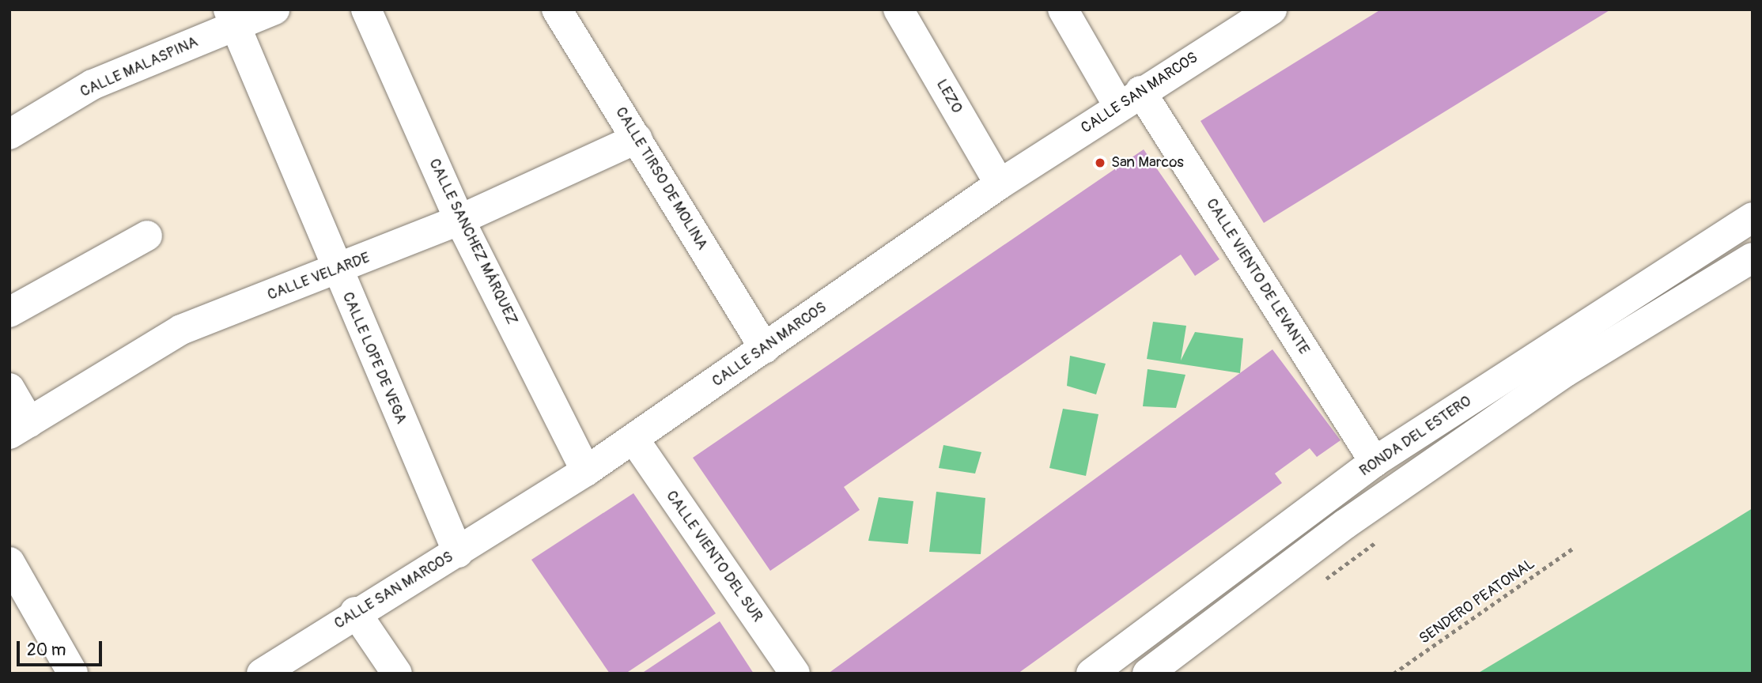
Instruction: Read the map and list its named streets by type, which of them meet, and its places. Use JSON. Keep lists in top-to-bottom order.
{
  "streets": {
    "street": [
      "CALLE MALASPINA",
      "CALLE SAN MARCOS",
      "LEZO",
      "CALLE TIRSO DE MOLINA",
      "CALLE SANCHEZ MÁRQUEZ",
      "CALLE VELARDE",
      "CALLE VIENTO DE LEVANTE",
      "CALLE LOPE DE VEGA",
      "RONDA DEL ESTERO",
      "CALLE VIENTO DEL SUR"
    ],
    "path": ["SENDERO PEATONAL"]
  },
  "crossings": [
    ["CALLE MALASPINA", "CALLE LOPE DE VEGA"],
    ["CALLE SAN MARCOS", "LEZO"],
    ["CALLE SAN MARCOS", "CALLE TIRSO DE MOLINA"],
    ["CALLE SAN MARCOS", "CALLE SANCHEZ MÁRQUEZ"],
    ["CALLE SAN MARCOS", "CALLE VIENTO DE LEVANTE"],
    ["CALLE SAN MARCOS", "CALLE LOPE DE VEGA"],
    ["CALLE SAN MARCOS", "CALLE VIENTO DEL SUR"],
    ["CALLE TIRSO DE MOLINA", "CALLE VELARDE"],
    ["CALLE SANCHEZ MÁRQUEZ", "CALLE VELARDE"],
    ["CALLE VELARDE", "CALLE LOPE DE VEGA"],
    ["CALLE VIENTO DE LEVANTE", "RONDA DEL ESTERO"]
  ],
  "places": ["San Marcos"],
  "scale_bar": "20 m"
}
